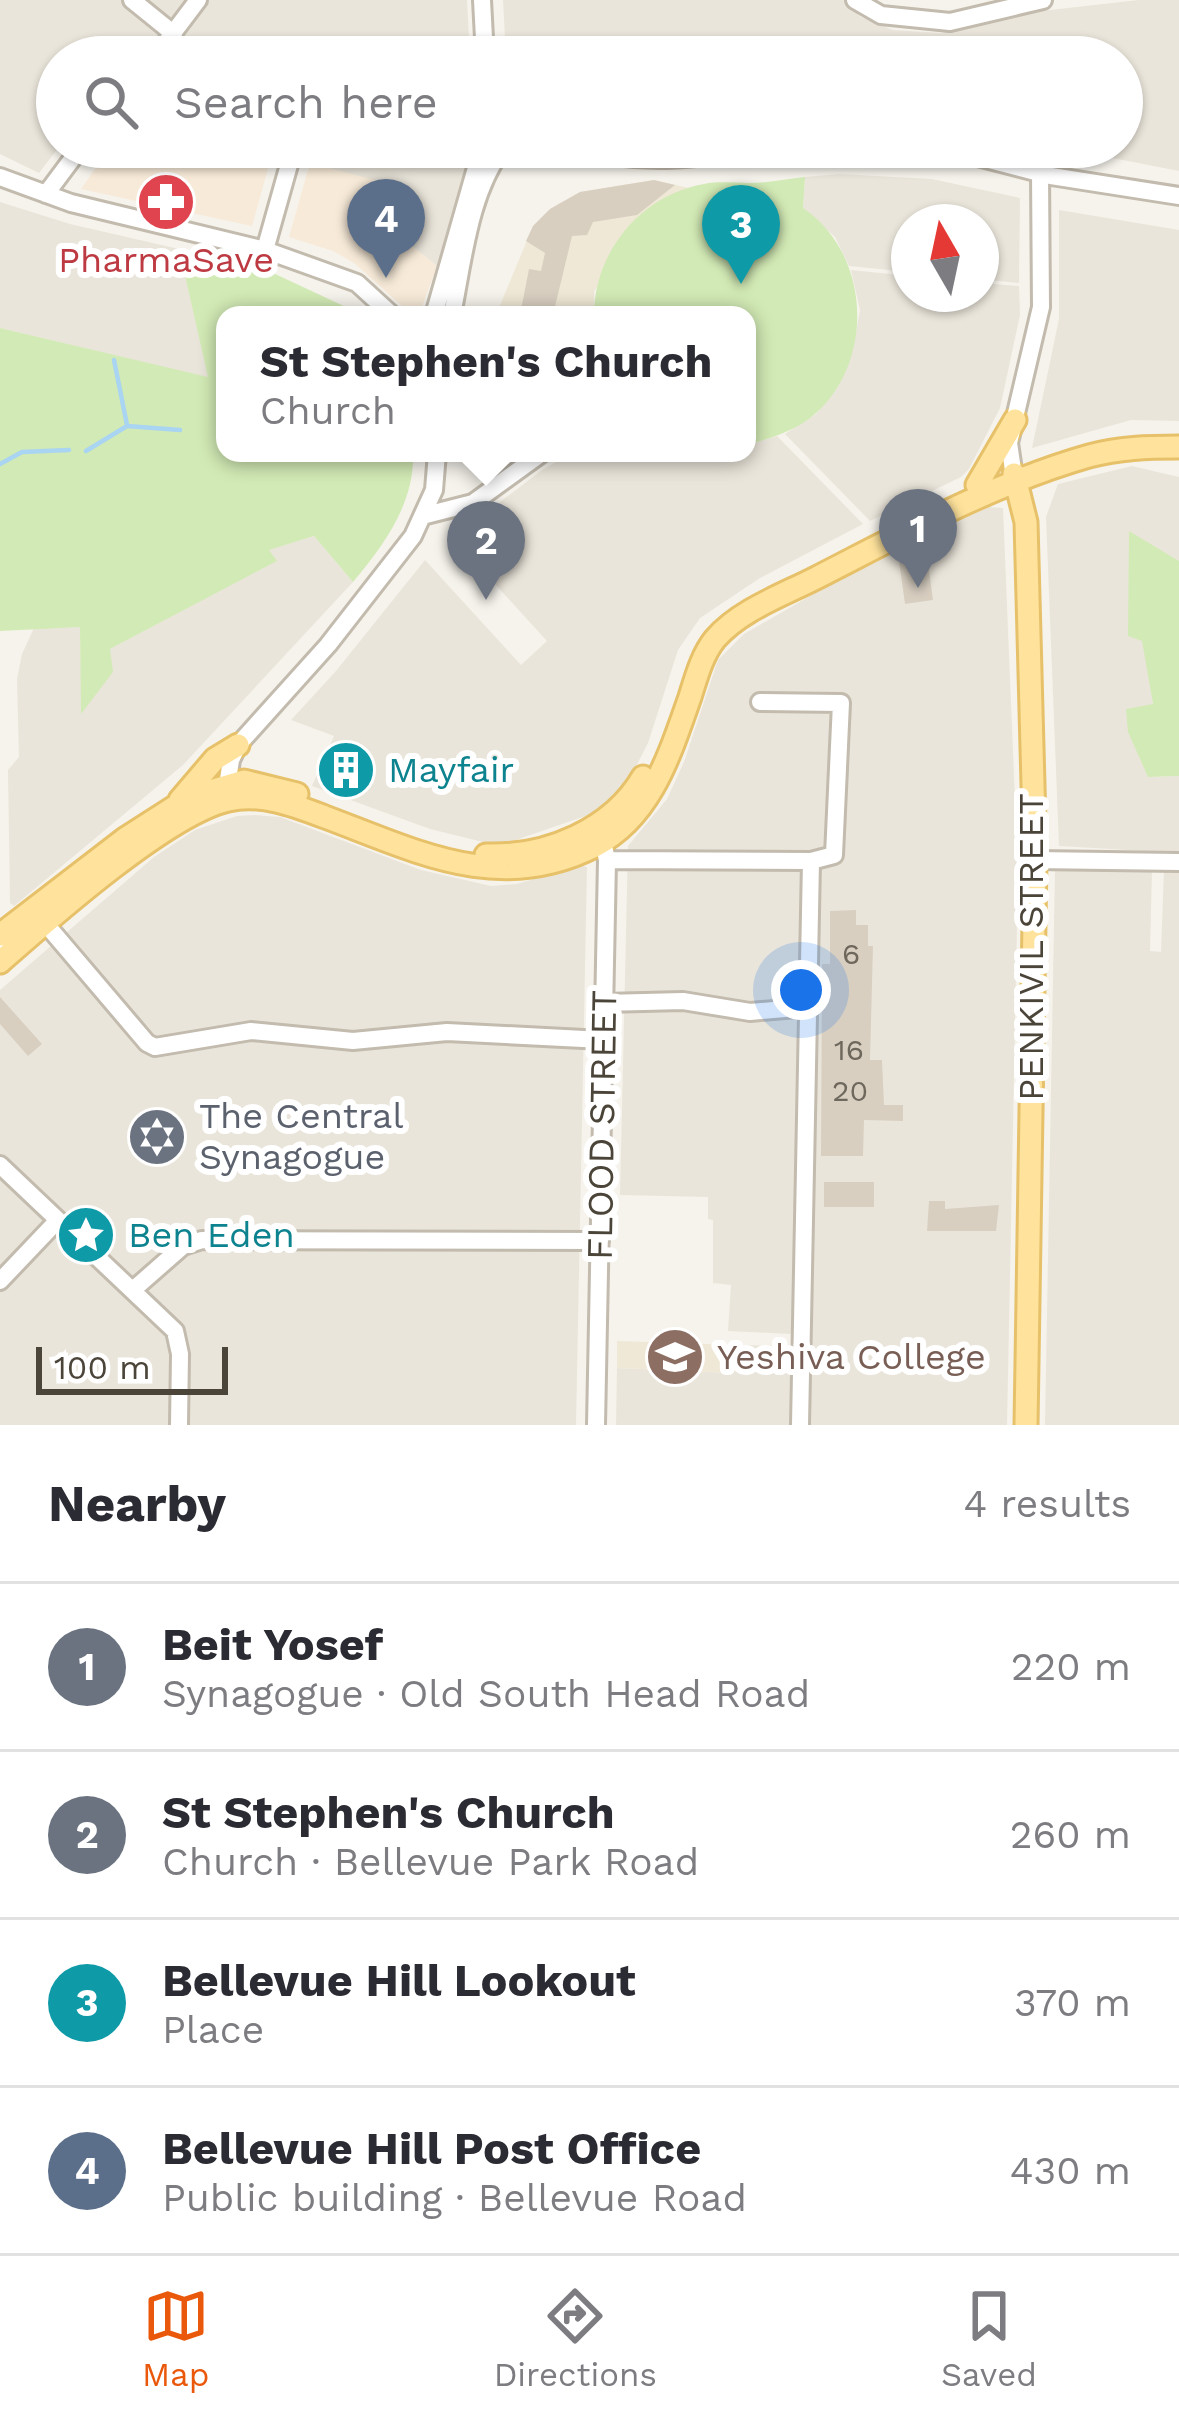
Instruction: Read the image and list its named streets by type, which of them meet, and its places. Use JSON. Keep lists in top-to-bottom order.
{
  "streets": {
    "main road": ["PENKIVIL STREET"],
    "street": ["FLOOD STREET"]
  },
  "places": {
    "pharmacy": ["PharmaSave"],
    "building": ["Mayfair"],
    "synagogue": ["The Central Synagogue"],
    "place": ["Ben Eden"],
    "school or university": ["Yeshiva College"]
  },
  "house_numbers": ["6", "16", "20"],
  "scale_bar": "100 m",
  "north": "top",
  "page": {
    "search": "Search here",
    "pins": [
      "4",
      "3",
      "1",
      "2"
    ],
    "popup": ["St Stephen's Church", "Church"],
    "scale": "100 m",
    "heading": ["Nearby", "4 results"],
    "list": [
      {
        "mark": "1",
        "name": "Beit Yosef",
        "note": "Synagogue · Old South Head Road",
        "value": "220 m"
      },
      {
        "mark": "2",
        "name": "St Stephen's Church",
        "note": "Church · Bellevue Park Road",
        "value": "260 m"
      },
      {
        "mark": "3",
        "name": "Bellevue Hill Lookout",
        "note": "Place",
        "value": "370 m"
      },
      {
        "mark": "4",
        "name": "Bellevue Hill Post Office",
        "note": "Public building · Bellevue Road",
        "value": "430 m"
      }
    ],
    "nav": ["Map", "Directions", "Saved"]
  }
}
